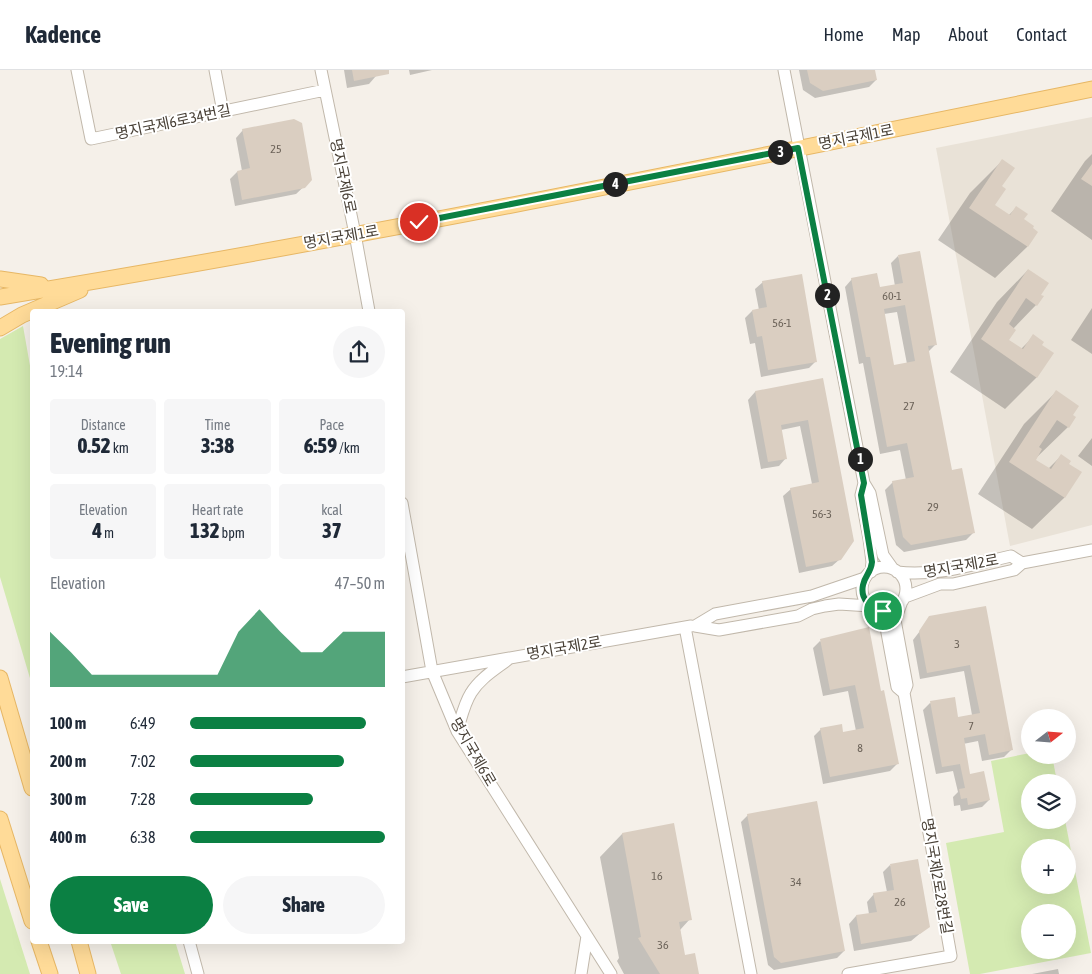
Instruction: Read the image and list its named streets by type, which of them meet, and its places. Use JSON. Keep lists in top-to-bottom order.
{
  "streets": {
    "main road": ["명지국제1로"],
    "street": [
      "명지국제6로34번길",
      "명지국제6로",
      "명지국제2로",
      "명지국제2로28번길"
    ]
  },
  "crossings": [
    ["명지국제6로34번길", "명지국제6로"],
    ["명지국제1로", "명지국제6로"],
    ["명지국제6로", "명지국제2로"],
    ["명지국제2로", "명지국제2로28번길"]
  ],
  "house_numbers": [
    "25",
    "60-1",
    "56-1",
    "27",
    "29",
    "56-3",
    "3",
    "7",
    "8",
    "16",
    "34",
    "26",
    "36"
  ],
  "north": "right",
  "page": {
    "header": "Kadence",
    "nav": [
      "Home",
      "Map",
      "About",
      "Contact"
    ],
    "pins": [
      "3",
      "4",
      "2",
      "1"
    ],
    "heading": ["Evening run", "19:14"],
    "stats": [
      ["Distance", "0.52 km"],
      ["Time", "3:38"],
      ["Pace", "6:59 /km"],
      ["Elevation", "4 m"],
      ["Heart rate", "132 bpm"],
      ["kcal", "37"]
    ],
    "chart": ["Elevation", "47–50 m"],
    "list": [
      {
        "name": "100 m",
        "note": "6:49"
      },
      {
        "name": "200 m",
        "note": "7:02"
      },
      {
        "name": "300 m",
        "note": "7:28"
      },
      {
        "name": "400 m",
        "note": "6:38"
      }
    ],
    "map_buttons": ["+", "−"],
    "buttons": ["Save", "Share"]
  }
}
